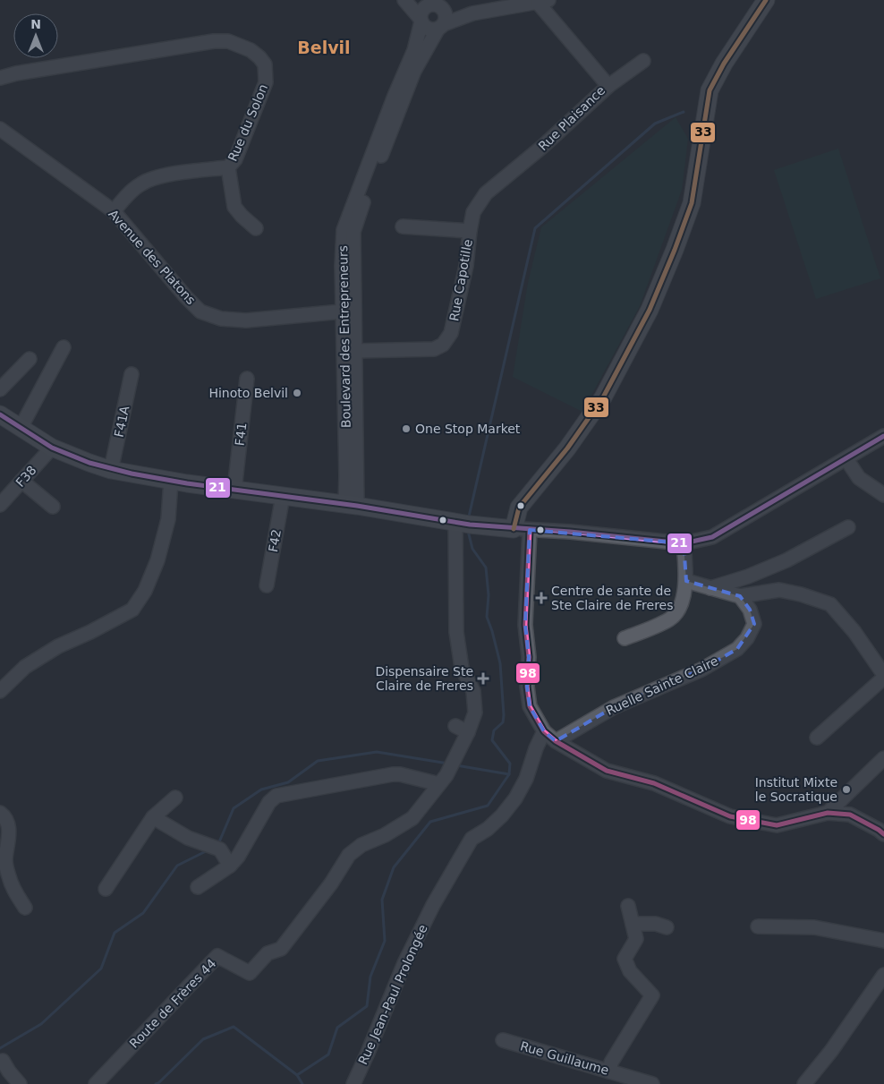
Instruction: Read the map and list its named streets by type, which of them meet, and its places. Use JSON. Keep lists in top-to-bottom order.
{
  "streets": {
    "street": [
      "Rue Plaisance",
      "Rue du Solon",
      "Avenue des Platons",
      "Rue Capotille",
      "Boulevard des Entrepreneurs",
      "F41A",
      "F41",
      "F38",
      "F42",
      "Ruelle Sainte Claire",
      "Rue Jean-Paul Prolongée",
      "Route de Frères 44",
      "Rue Guillaume"
    ]
  },
  "crossings": [
    ["Rue Plaisance", "Rue Capotille"],
    ["Rue du Solon", "Avenue des Platons"],
    ["Avenue des Platons", "Boulevard des Entrepreneurs"],
    ["Rue Capotille", "Boulevard des Entrepreneurs"]
  ],
  "districts": ["Belvil"],
  "places": {
    "other": ["Hinoto Belvil", "One Stop Market", "Institut Mixte le Socratique"],
    "health": ["Centre de sante de Ste Claire de Freres", "Dispensaire Ste Claire de Freres"]
  },
  "lines": ["transit line 33", "transit line 21", "transit line 98"],
  "north": "top"
}
